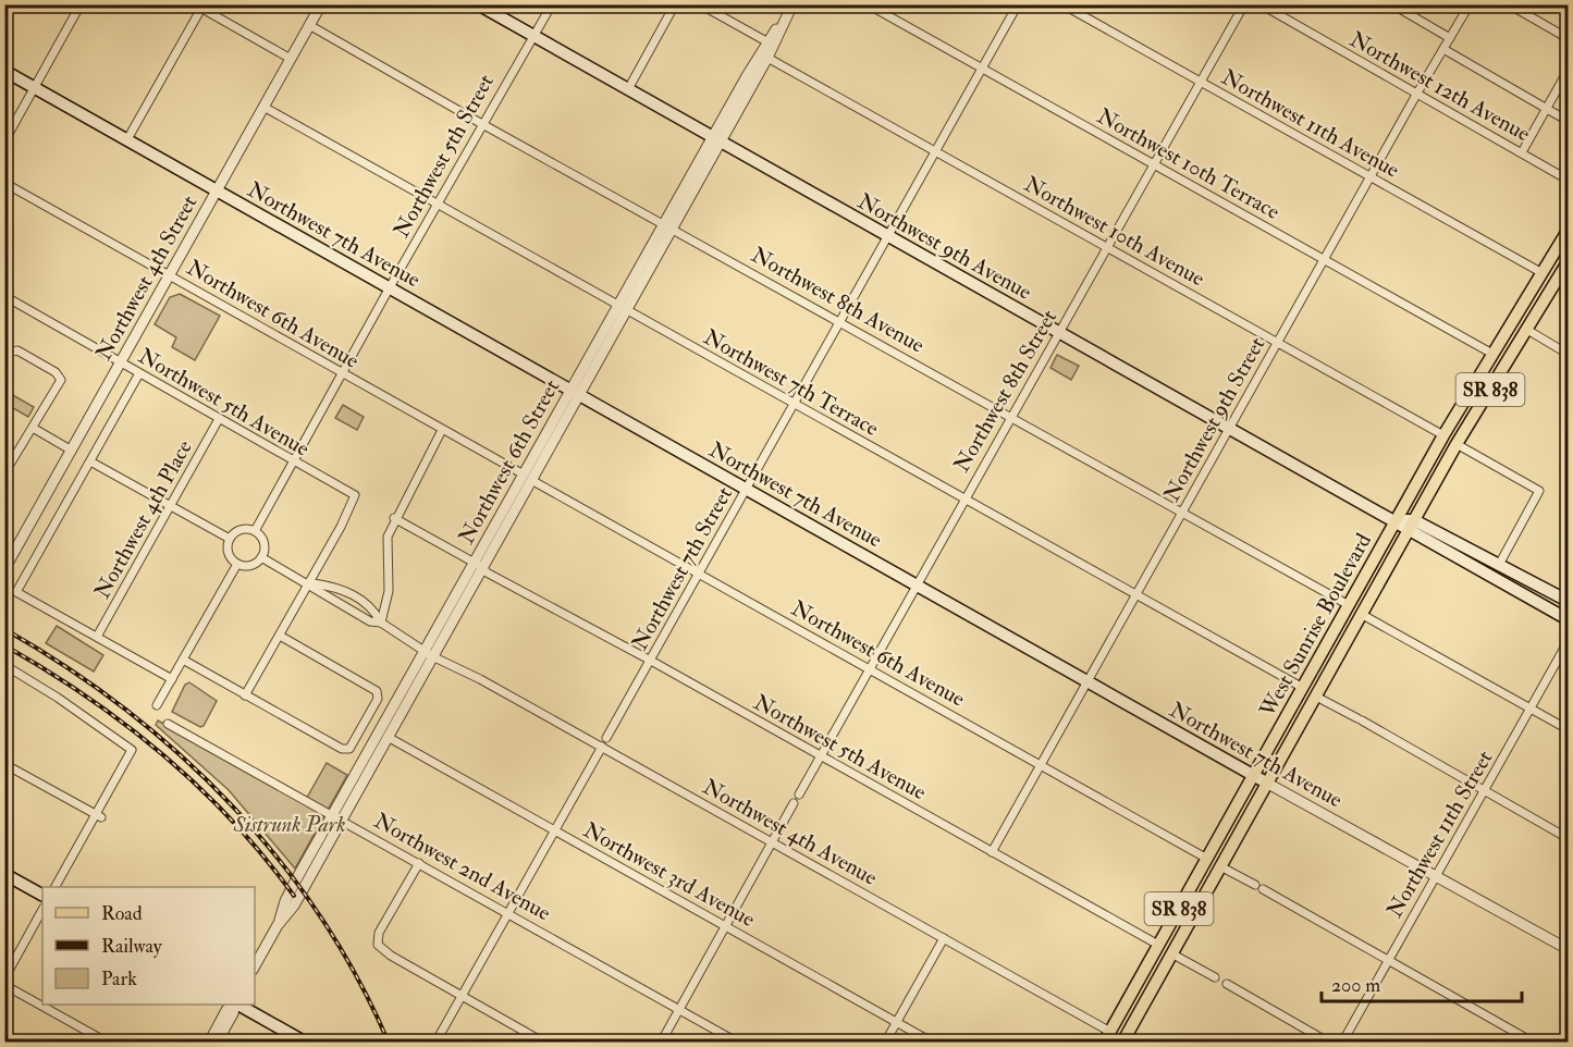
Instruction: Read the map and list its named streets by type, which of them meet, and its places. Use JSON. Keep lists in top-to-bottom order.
{
  "streets": {
    "main road": [
      "Northwest 7th Avenue",
      "Northwest 9th Avenue",
      "SR 838",
      "West Sunrise Boulevard"
    ],
    "street": [
      "Northwest 12th Avenue",
      "Northwest 11th Avenue",
      "Northwest 5th Street",
      "Northwest 10th Terrace",
      "Northwest 10th Avenue",
      "Northwest 4th Street",
      "Northwest 8th Avenue",
      "Northwest 6th Avenue",
      "Northwest 7th Terrace",
      "Northwest 8th Street",
      "Northwest 5th Avenue",
      "Northwest 9th Street",
      "Northwest 6th Street",
      "Northwest 4th Place",
      "Northwest 7th Street",
      "Northwest 4th Avenue",
      "Northwest 11th Street",
      "Northwest 2nd Avenue",
      "Northwest 3rd Avenue"
    ]
  },
  "crossings": [
    ["Northwest 12th Avenue", "Northwest 9th Street"],
    ["Northwest 11th Avenue", "Northwest 8th Street"],
    ["Northwest 11th Avenue", "Northwest 9th Street"],
    ["Northwest 11th Avenue", "West Sunrise Boulevard"],
    ["Northwest 5th Street", "Northwest 7th Avenue"],
    ["Northwest 5th Street", "Northwest 9th Avenue"],
    ["Northwest 5th Street", "Northwest 8th Avenue"],
    ["Northwest 5th Street", "Northwest 6th Avenue"],
    ["Northwest 5th Street", "Northwest 7th Terrace"],
    ["Northwest 5th Street", "Northwest 5th Avenue"],
    ["Northwest 5th Street", "Northwest 4th Avenue"],
    ["Northwest 10th Terrace", "Northwest 8th Street"],
    ["Northwest 10th Terrace", "Northwest 9th Street"],
    ["Northwest 10th Terrace", "Northwest 7th Street"],
    ["Northwest 10th Terrace", "West Sunrise Boulevard"],
    ["Northwest 10th Avenue", "Northwest 8th Street"],
    ["Northwest 10th Avenue", "Northwest 9th Street"],
    ["Northwest 10th Avenue", "Northwest 6th Street"],
    ["Northwest 10th Avenue", "Northwest 7th Street"],
    ["Northwest 10th Avenue", "West Sunrise Boulevard"],
    ["Northwest 7th Avenue", "Northwest 4th Street"],
    ["Northwest 7th Avenue", "Northwest 8th Street"],
    ["Northwest 7th Avenue", "Northwest 9th Street"],
    ["Northwest 7th Avenue", "Northwest 6th Street"],
    ["Northwest 7th Avenue", "Northwest 7th Street"],
    ["Northwest 7th Avenue", "West Sunrise Boulevard"],
    ["Northwest 7th Avenue", "Northwest 11th Street"],
    ["Northwest 9th Avenue", "Northwest 8th Street"],
    ["Northwest 9th Avenue", "Northwest 9th Street"],
    ["Northwest 9th Avenue", "Northwest 6th Street"],
    ["Northwest 9th Avenue", "Northwest 7th Street"],
    ["Northwest 9th Avenue", "West Sunrise Boulevard"],
    ["Northwest 4th Street", "Northwest 8th Avenue"],
    ["Northwest 4th Street", "Northwest 6th Avenue"],
    ["Northwest 4th Street", "Northwest 7th Terrace"],
    ["Northwest 4th Street", "Northwest 5th Avenue"],
    ["Northwest 8th Avenue", "Northwest 8th Street"],
    ["Northwest 8th Avenue", "Northwest 9th Street"],
    ["Northwest 8th Avenue", "Northwest 6th Street"],
    ["Northwest 8th Avenue", "Northwest 7th Street"],
    ["Northwest 8th Avenue", "West Sunrise Boulevard"],
    ["Northwest 6th Avenue", "Northwest 8th Street"],
    ["Northwest 6th Avenue", "Northwest 9th Street"],
    ["Northwest 6th Avenue", "Northwest 6th Street"],
    ["Northwest 6th Avenue", "Northwest 7th Street"],
    ["Northwest 6th Avenue", "West Sunrise Boulevard"],
    ["Northwest 7th Terrace", "Northwest 8th Street"],
    ["Northwest 7th Terrace", "Northwest 9th Street"],
    ["Northwest 7th Terrace", "Northwest 6th Street"],
    ["Northwest 7th Terrace", "Northwest 7th Street"],
    ["Northwest 7th Terrace", "West Sunrise Boulevard"],
    ["Northwest 8th Street", "Northwest 5th Avenue"],
    ["Northwest 5th Avenue", "Northwest 9th Street"],
    ["Northwest 5th Avenue", "Northwest 6th Street"],
    ["Northwest 5th Avenue", "Northwest 4th Place"],
    ["Northwest 5th Avenue", "Northwest 7th Street"],
    ["Northwest 5th Avenue", "West Sunrise Boulevard"],
    ["Northwest 5th Avenue", "Northwest 4th Avenue"],
    ["Northwest 6th Street", "Northwest 4th Avenue"],
    ["Northwest 6th Street", "Northwest 2nd Avenue"],
    ["Northwest 6th Street", "Northwest 3rd Avenue"],
    ["West Sunrise Boulevard", "Northwest 4th Avenue"]
  ],
  "parks": ["Sistrunk Park"],
  "legend": ["Road", "Railway", "Park"],
  "scale_bar": "200 m"
}
